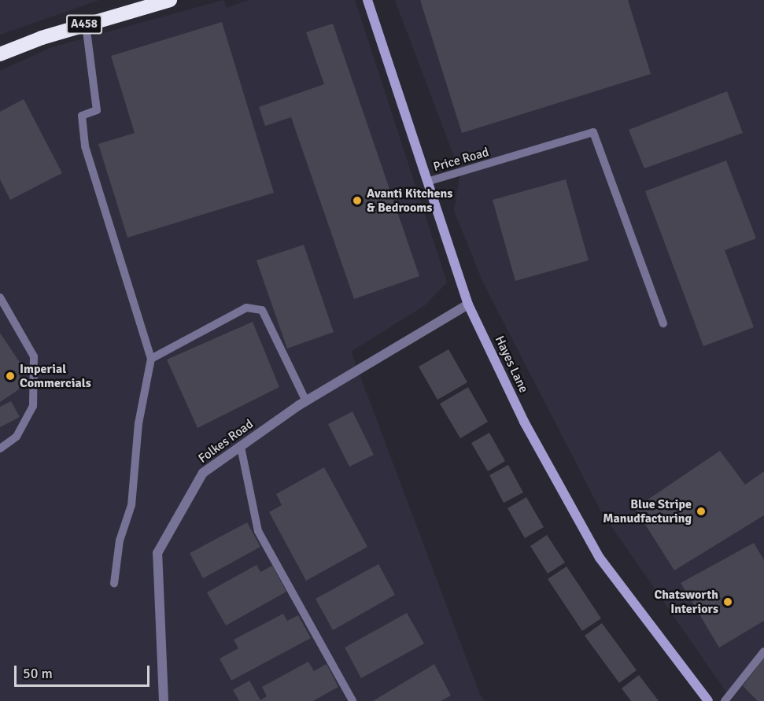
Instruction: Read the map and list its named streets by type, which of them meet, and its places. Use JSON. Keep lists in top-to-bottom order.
{
  "streets": {
    "highway": ["A458"],
    "street": ["Hayes Lane", "Folkes Road"],
    "lane": ["Price Road"]
  },
  "crossings": [
    ["Price Road", "Hayes Lane"],
    ["Hayes Lane", "Folkes Road"]
  ],
  "places": [
    "Avanti Kitchens & Bedrooms",
    "Imperial Commercials",
    "Blue Stripe Manudfacturing",
    "Chatsworth Interiors"
  ],
  "scale_bar": "50 m"
}
